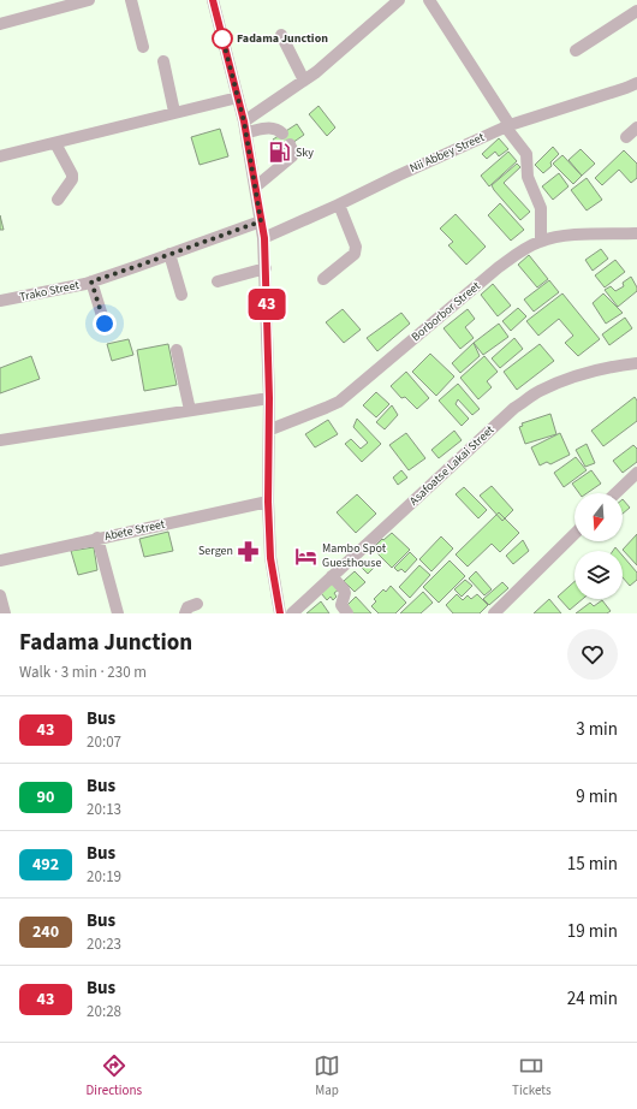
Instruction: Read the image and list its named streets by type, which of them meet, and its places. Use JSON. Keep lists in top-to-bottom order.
{
  "streets": {
    "street": [
      "Nii Abbey Street",
      "Trako Street",
      "Borborbor Street",
      "Asafoatse Lakai Street",
      "Abete Street"
    ]
  },
  "places": {
    "other": ["Fadama Junction"],
    "fuel station": ["Sky"],
    "pharmacy": ["Sergen"],
    "hotel": ["Mambo Spot Guesthouse"]
  },
  "lines": ["bus line 43"],
  "north": "bottom",
  "page": {
    "on_map": "43",
    "heading": ["Fadama Junction", "Walk · 3 min · 230 m"],
    "list": [
      {
        "mark": "43",
        "name": "Bus",
        "note": "20:07",
        "value": "3 min"
      },
      {
        "mark": "90",
        "name": "Bus",
        "note": "20:13",
        "value": "9 min"
      },
      {
        "mark": "492",
        "name": "Bus",
        "note": "20:19",
        "value": "15 min"
      },
      {
        "mark": "240",
        "name": "Bus",
        "note": "20:23",
        "value": "19 min"
      },
      {
        "mark": "43",
        "name": "Bus",
        "note": "20:28",
        "value": "24 min"
      }
    ],
    "tabs": ["Directions", "Map", "Tickets"]
  }
}
